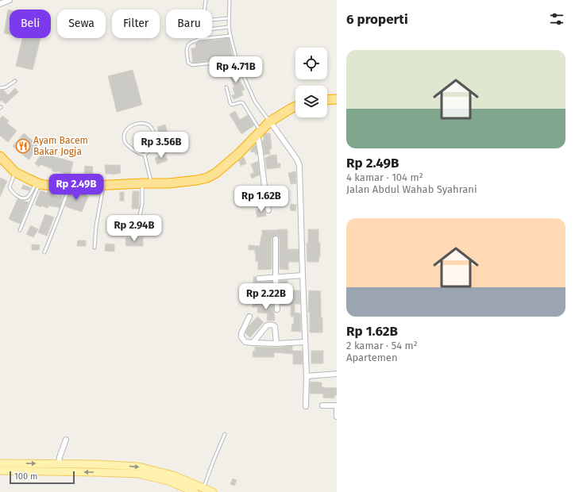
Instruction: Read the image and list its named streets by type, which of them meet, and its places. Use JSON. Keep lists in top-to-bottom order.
{
  "places": {
    "restaurant": ["Ayam Bacem Bakar Jogja"]
  },
  "scale_bar": "100 m",
  "page": {
    "heading": "6 properti",
    "chip": [
      "Beli",
      "Sewa",
      "Filter",
      "Baru"
    ],
    "list": [
      {
        "name": "Rp 2.49B",
        "note": "4 kamar · 104 m² · Jalan Abdul Wahab Syahrani"
      },
      {
        "name": "Rp 1.62B",
        "note": "2 kamar · 54 m² · Apartemen"
      }
    ],
    "price": [
      "Rp 4.71B",
      "Rp 3.56B",
      "Rp 2.49B",
      "Rp 1.62B",
      "Rp 2.94B",
      "Rp 2.22B"
    ],
    "scale": "100 m"
  }
}
